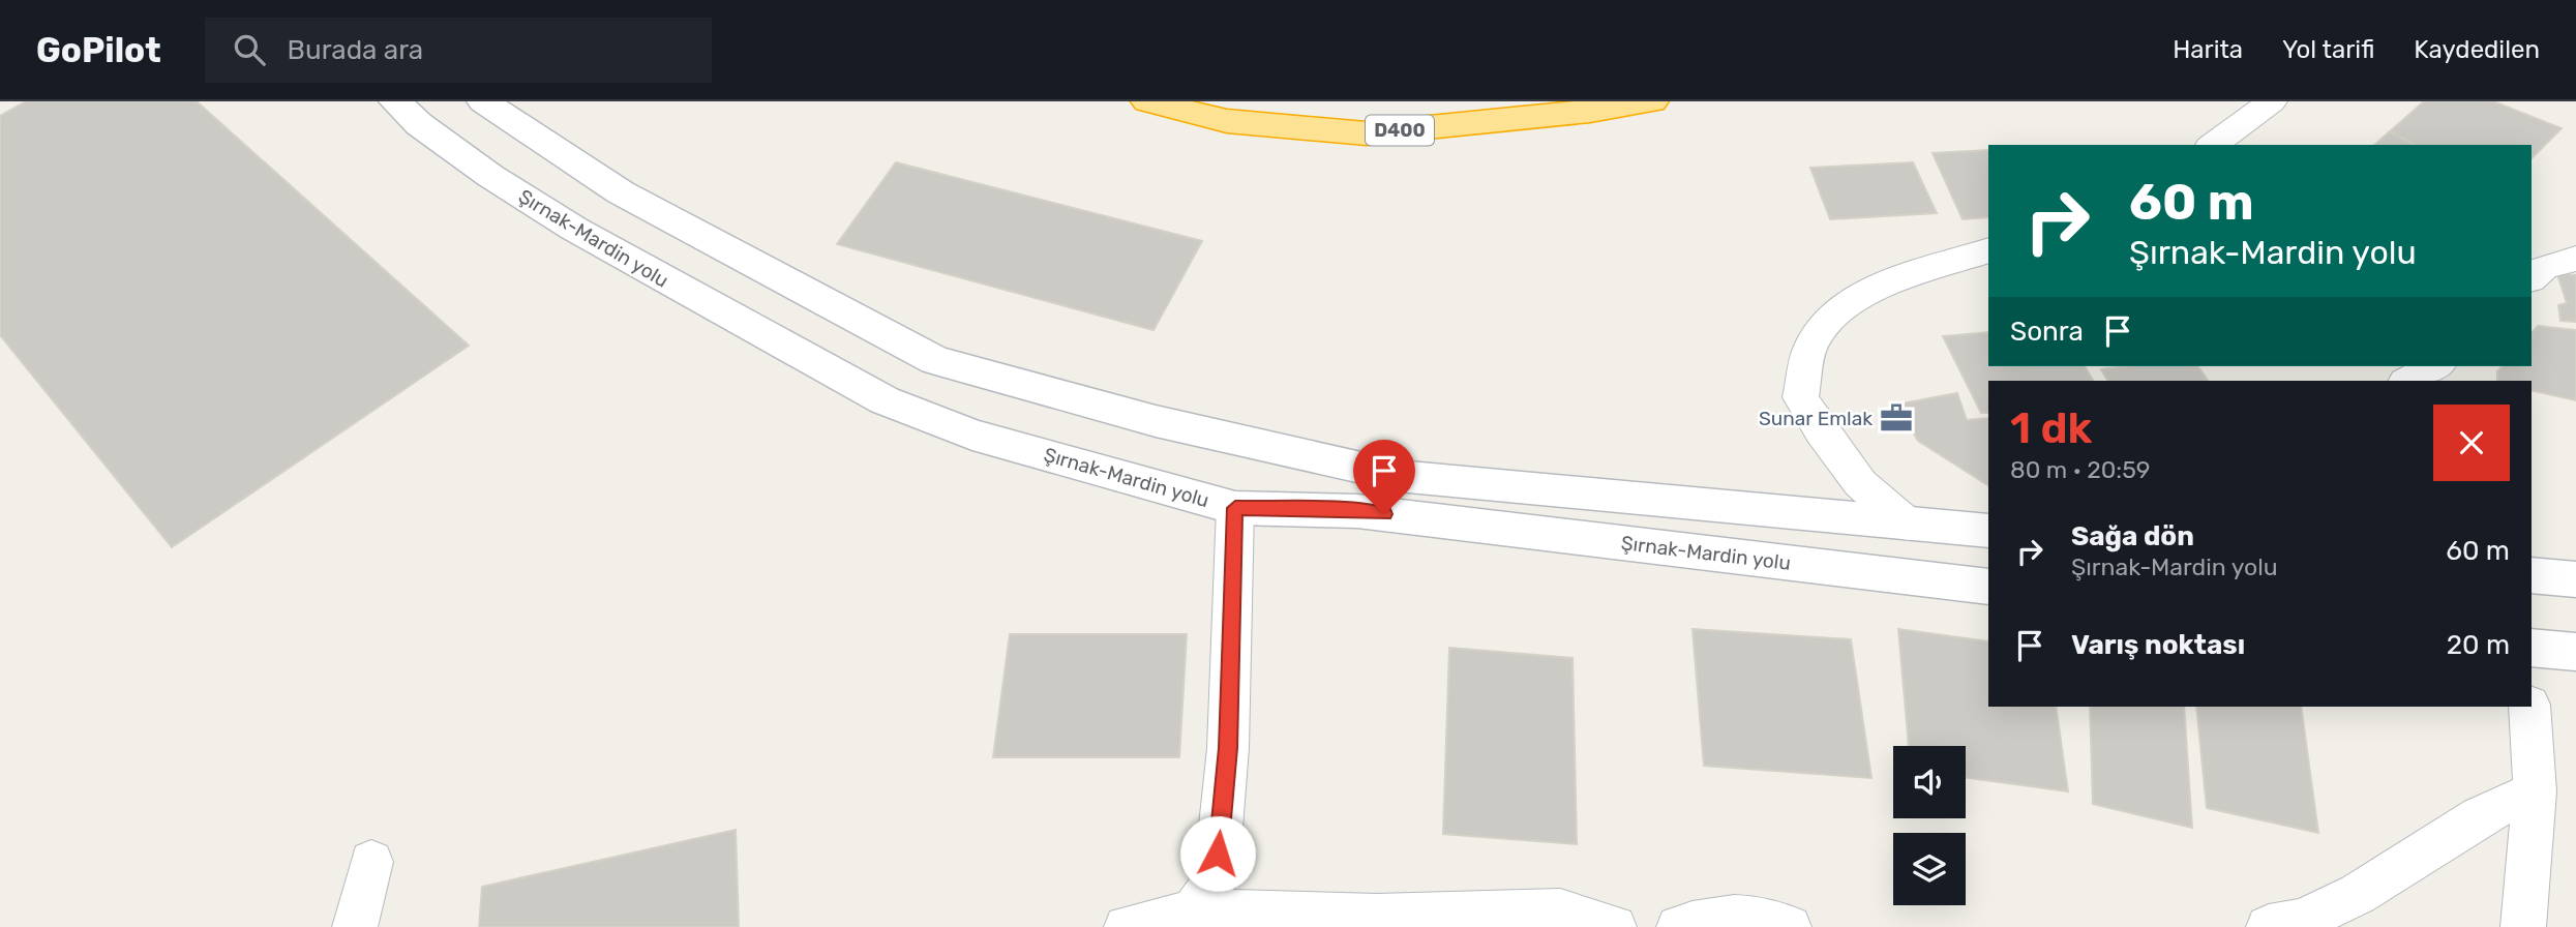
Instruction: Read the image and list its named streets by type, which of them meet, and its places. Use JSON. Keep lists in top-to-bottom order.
{
  "streets": {
    "highway": ["D400"],
    "street": ["Şırnak-Mardin yolu"]
  },
  "places": {
    "office": ["Sunar Emlak"]
  },
  "page": {
    "header": "GoPilot",
    "search": "Burada ara",
    "nav": ["Harita", "Yol tarifi", "Kaydedilen"],
    "turn": ["60 m", "Şırnak-Mardin yolu"],
    "then": "Sonra",
    "heading": ["1 dk", "80 m · 20:59"],
    "list": [
      {
        "name": "Sağa dön",
        "note": "Şırnak-Mardin yolu",
        "value": "60 m"
      },
      {
        "name": "Varış noktası",
        "value": "20 m"
      }
    ]
  }
}
